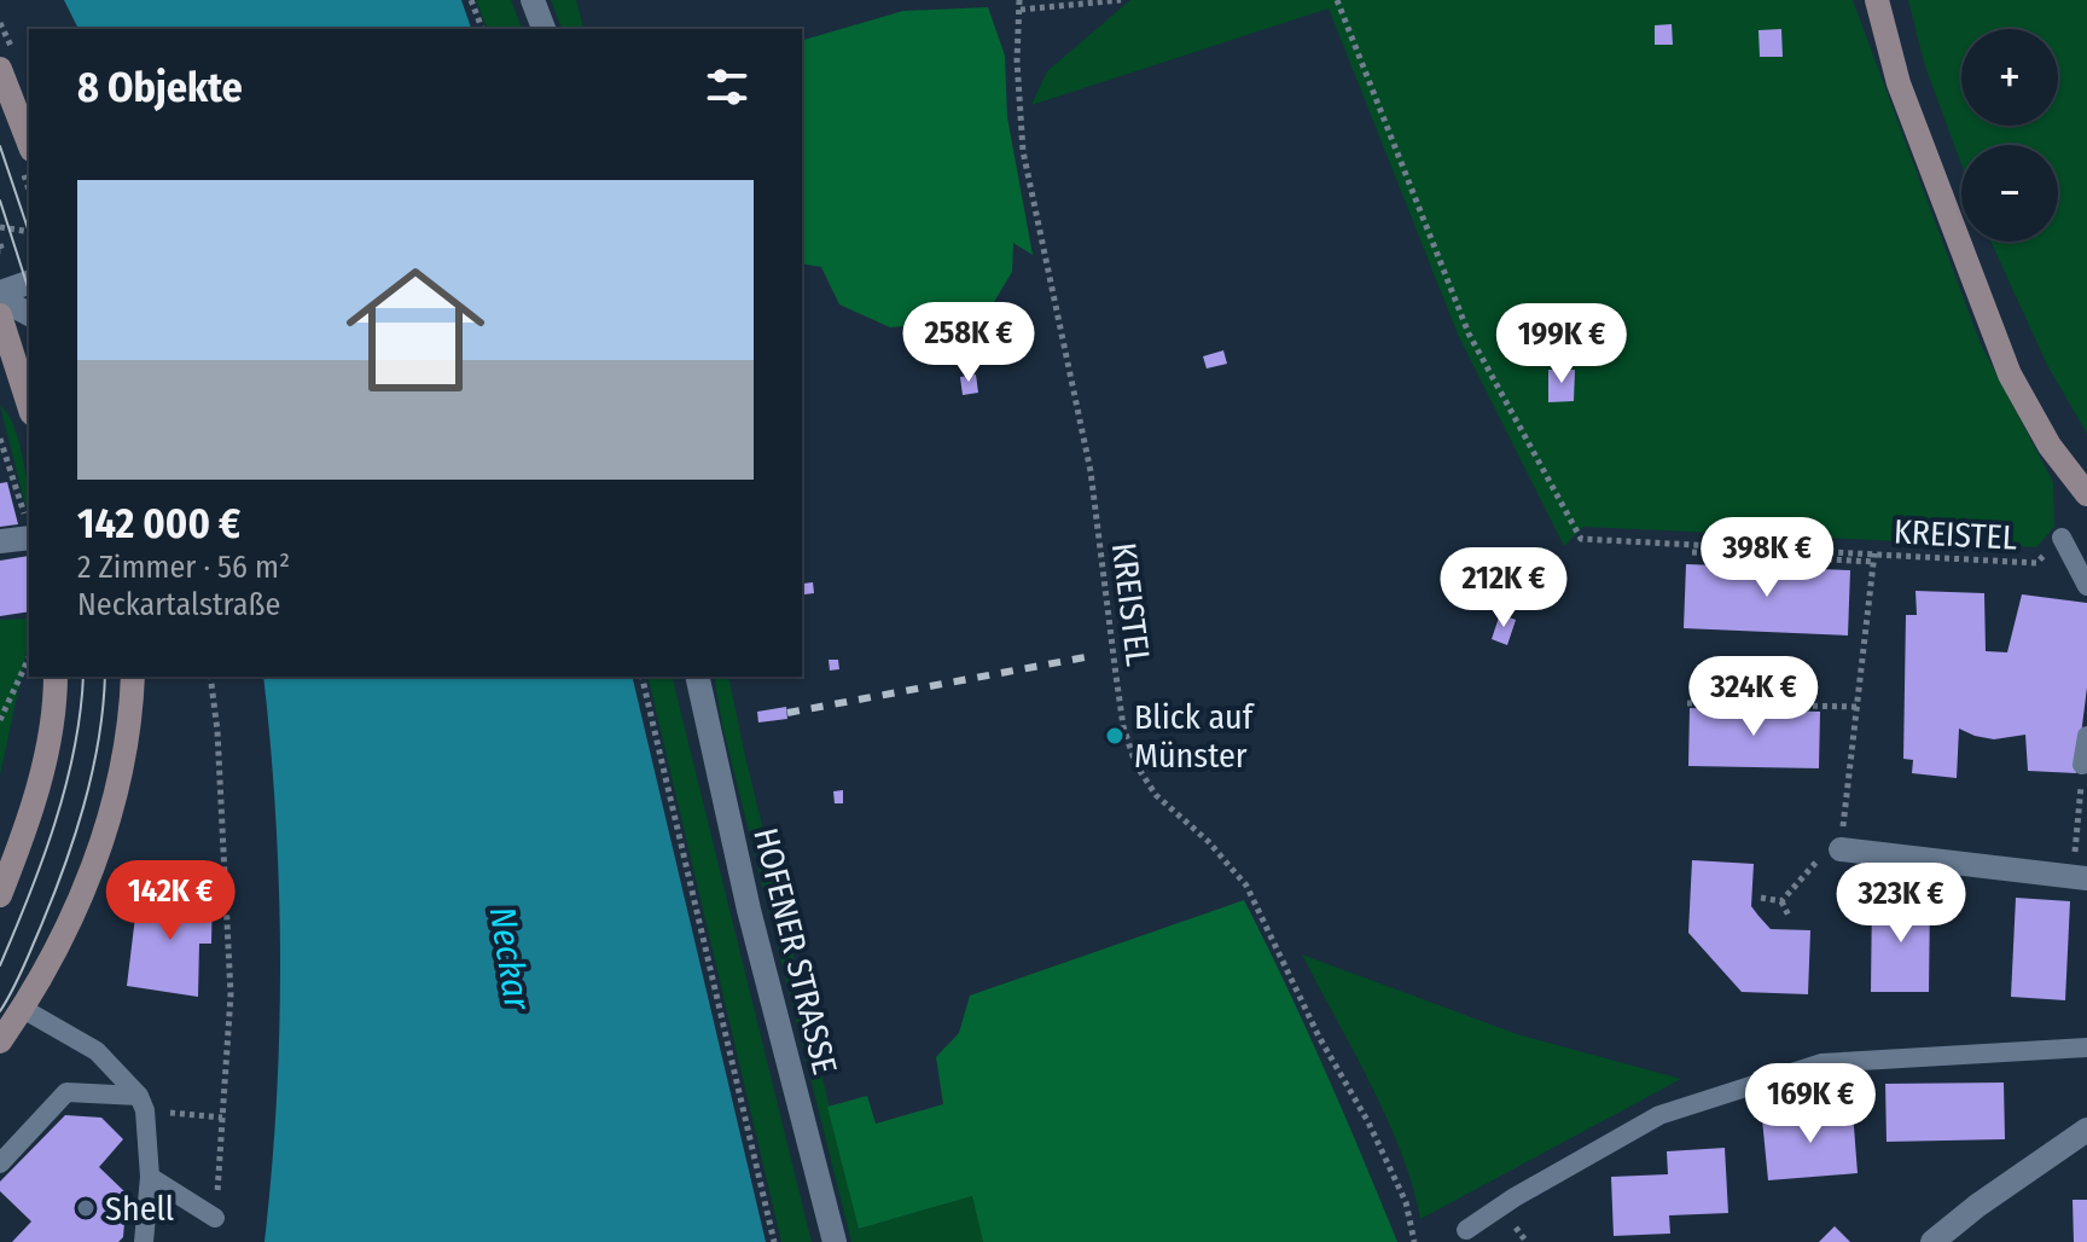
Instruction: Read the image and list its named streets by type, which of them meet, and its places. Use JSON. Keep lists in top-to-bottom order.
{
  "streets": {
    "street": ["HOFENER STRASSE"],
    "path": ["KREISTEL"]
  },
  "water": ["Neckar"],
  "places": ["Blick auf Münster", "Shell"],
  "page": {
    "map_buttons": ["+", "−"],
    "heading": "8 Objekte",
    "list": [
      {
        "name": "142 000 €",
        "note": "2 Zimmer · 56 m² · Neckartalstraße"
      }
    ],
    "price": [
      "258K €",
      "199K €",
      "398K €",
      "212K €",
      "324K €",
      "142K €",
      "323K €",
      "169K €"
    ]
  }
}
